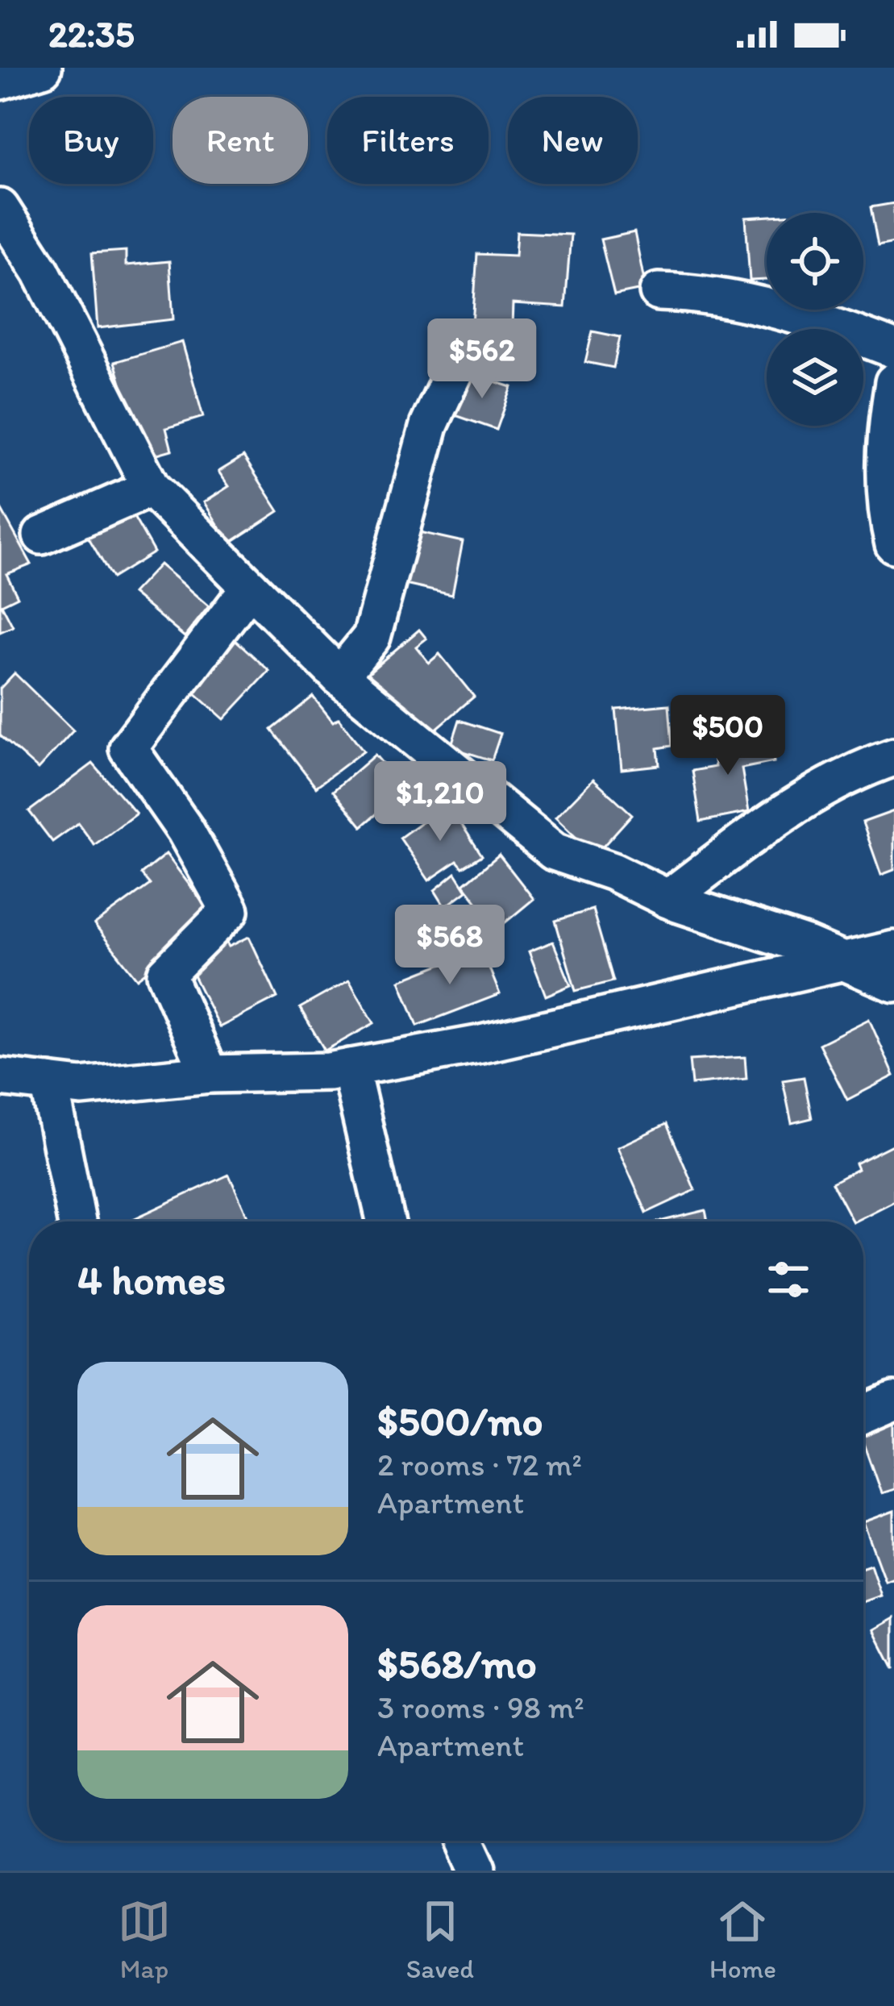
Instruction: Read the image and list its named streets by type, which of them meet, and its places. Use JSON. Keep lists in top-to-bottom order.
{
  "page": {
    "status": "22:35",
    "chip": [
      "Buy",
      "Rent",
      "Filters",
      "New"
    ],
    "price": [
      "$562",
      "$500",
      "$1,210",
      "$568"
    ],
    "heading": "4 homes",
    "list": [
      {
        "name": "$500/mo",
        "note": "2 rooms · 72 m² · Apartment"
      },
      {
        "name": "$568/mo",
        "note": "3 rooms · 98 m² · Apartment"
      }
    ],
    "tabs": ["Map", "Saved", "Home"]
  }
}
